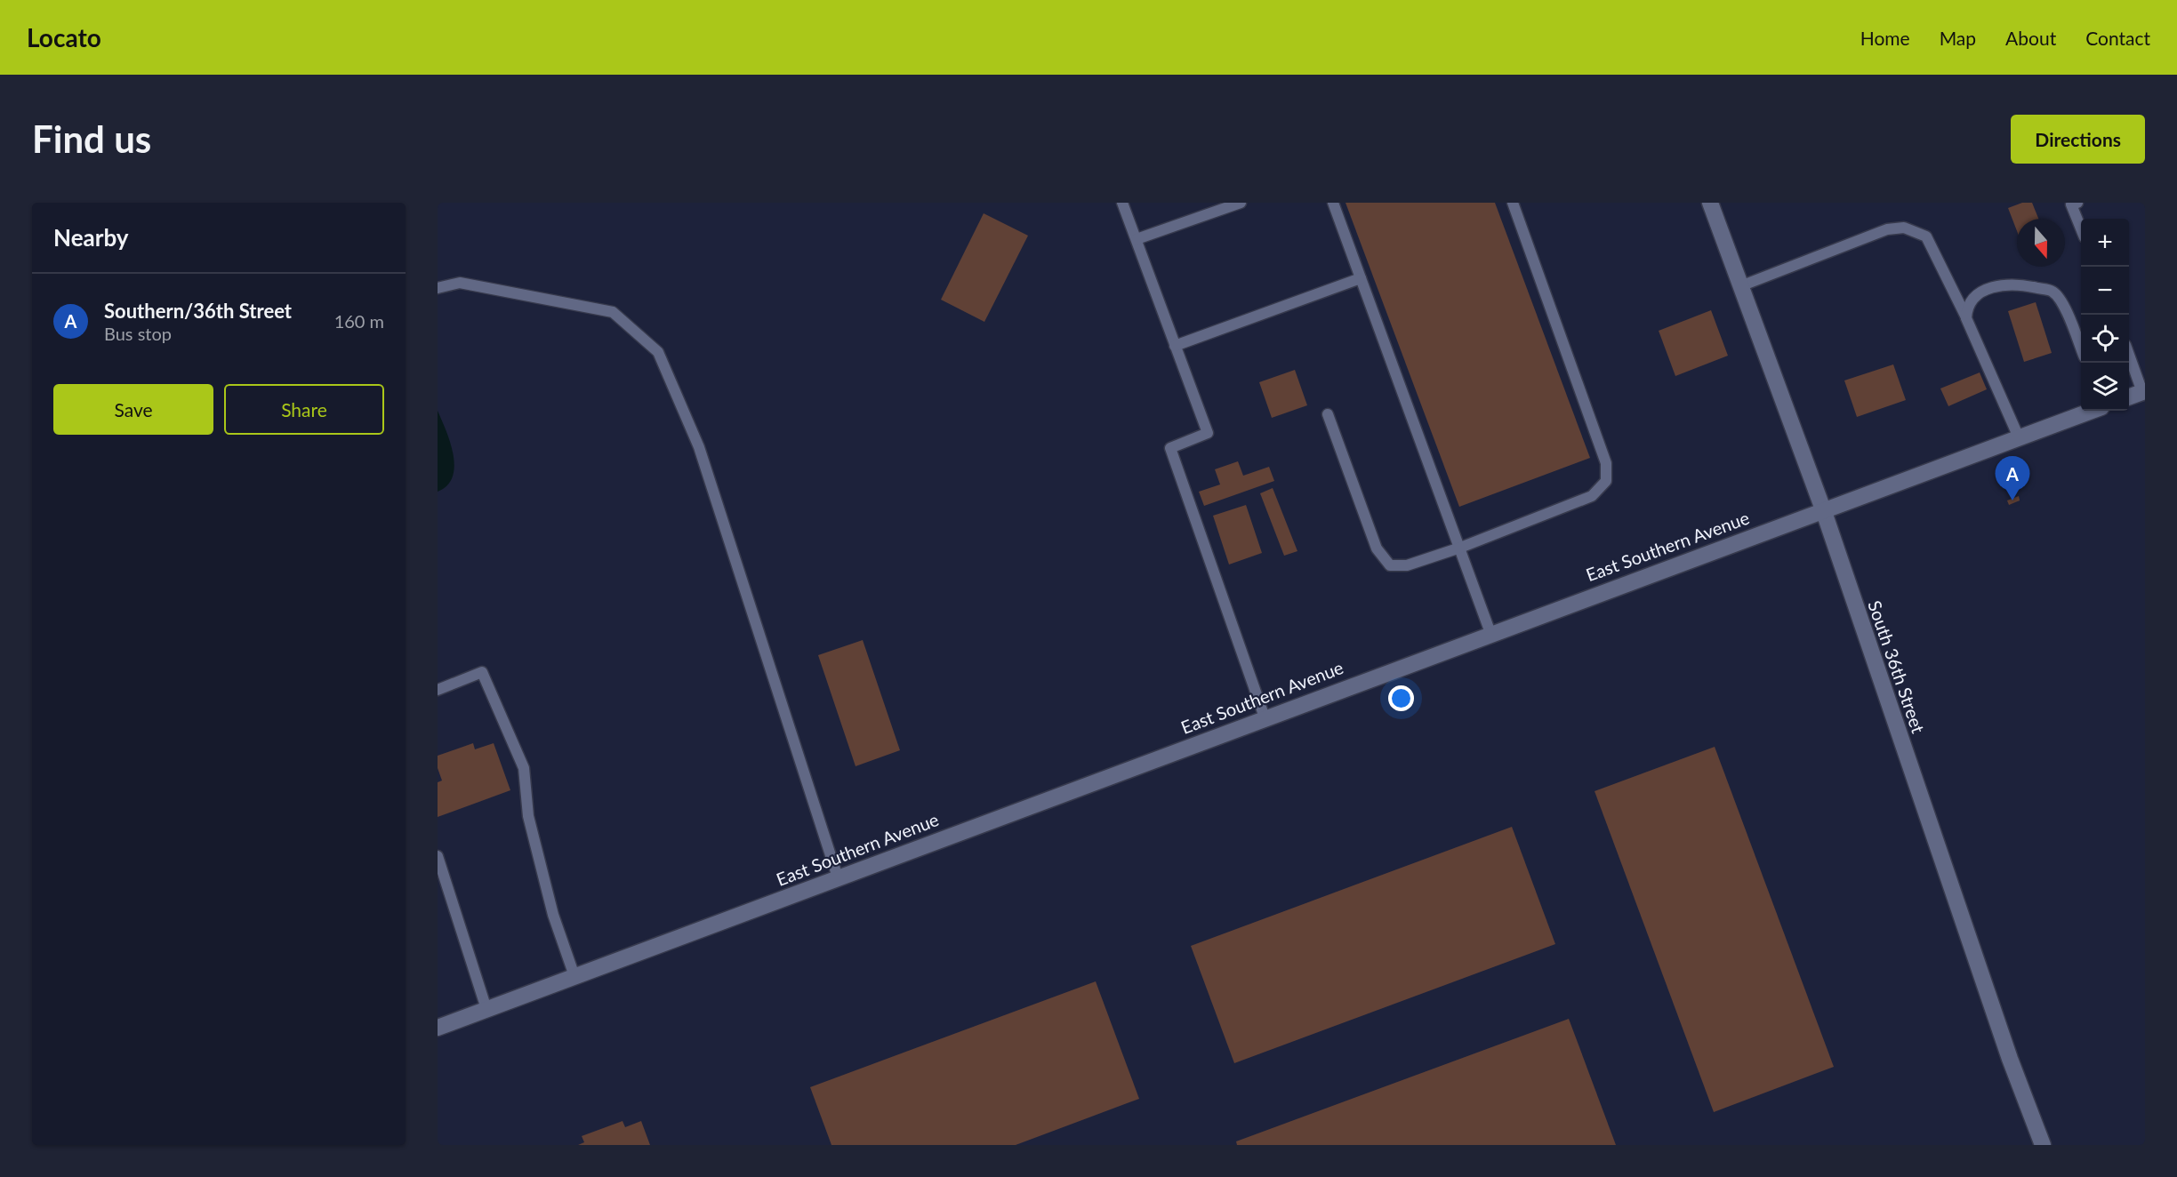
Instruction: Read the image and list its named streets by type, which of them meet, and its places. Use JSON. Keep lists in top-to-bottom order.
{
  "streets": {
    "main road": ["East Southern Avenue", "South 36th Street"]
  },
  "crossings": [
    ["East Southern Avenue", "South 36th Street"]
  ],
  "north": "bottom",
  "page": {
    "header": "Locato",
    "nav": [
      "Home",
      "Map",
      "About",
      "Contact"
    ],
    "buttons": [
      "Directions",
      ["Save", "Share"]
    ],
    "title": "Find us",
    "heading": "Nearby",
    "map_buttons": ["+", "−"],
    "list": [
      {
        "mark": "A",
        "name": "Southern/36th Street",
        "note": "Bus stop",
        "value": "160 m"
      }
    ],
    "pins": "A"
  }
}
